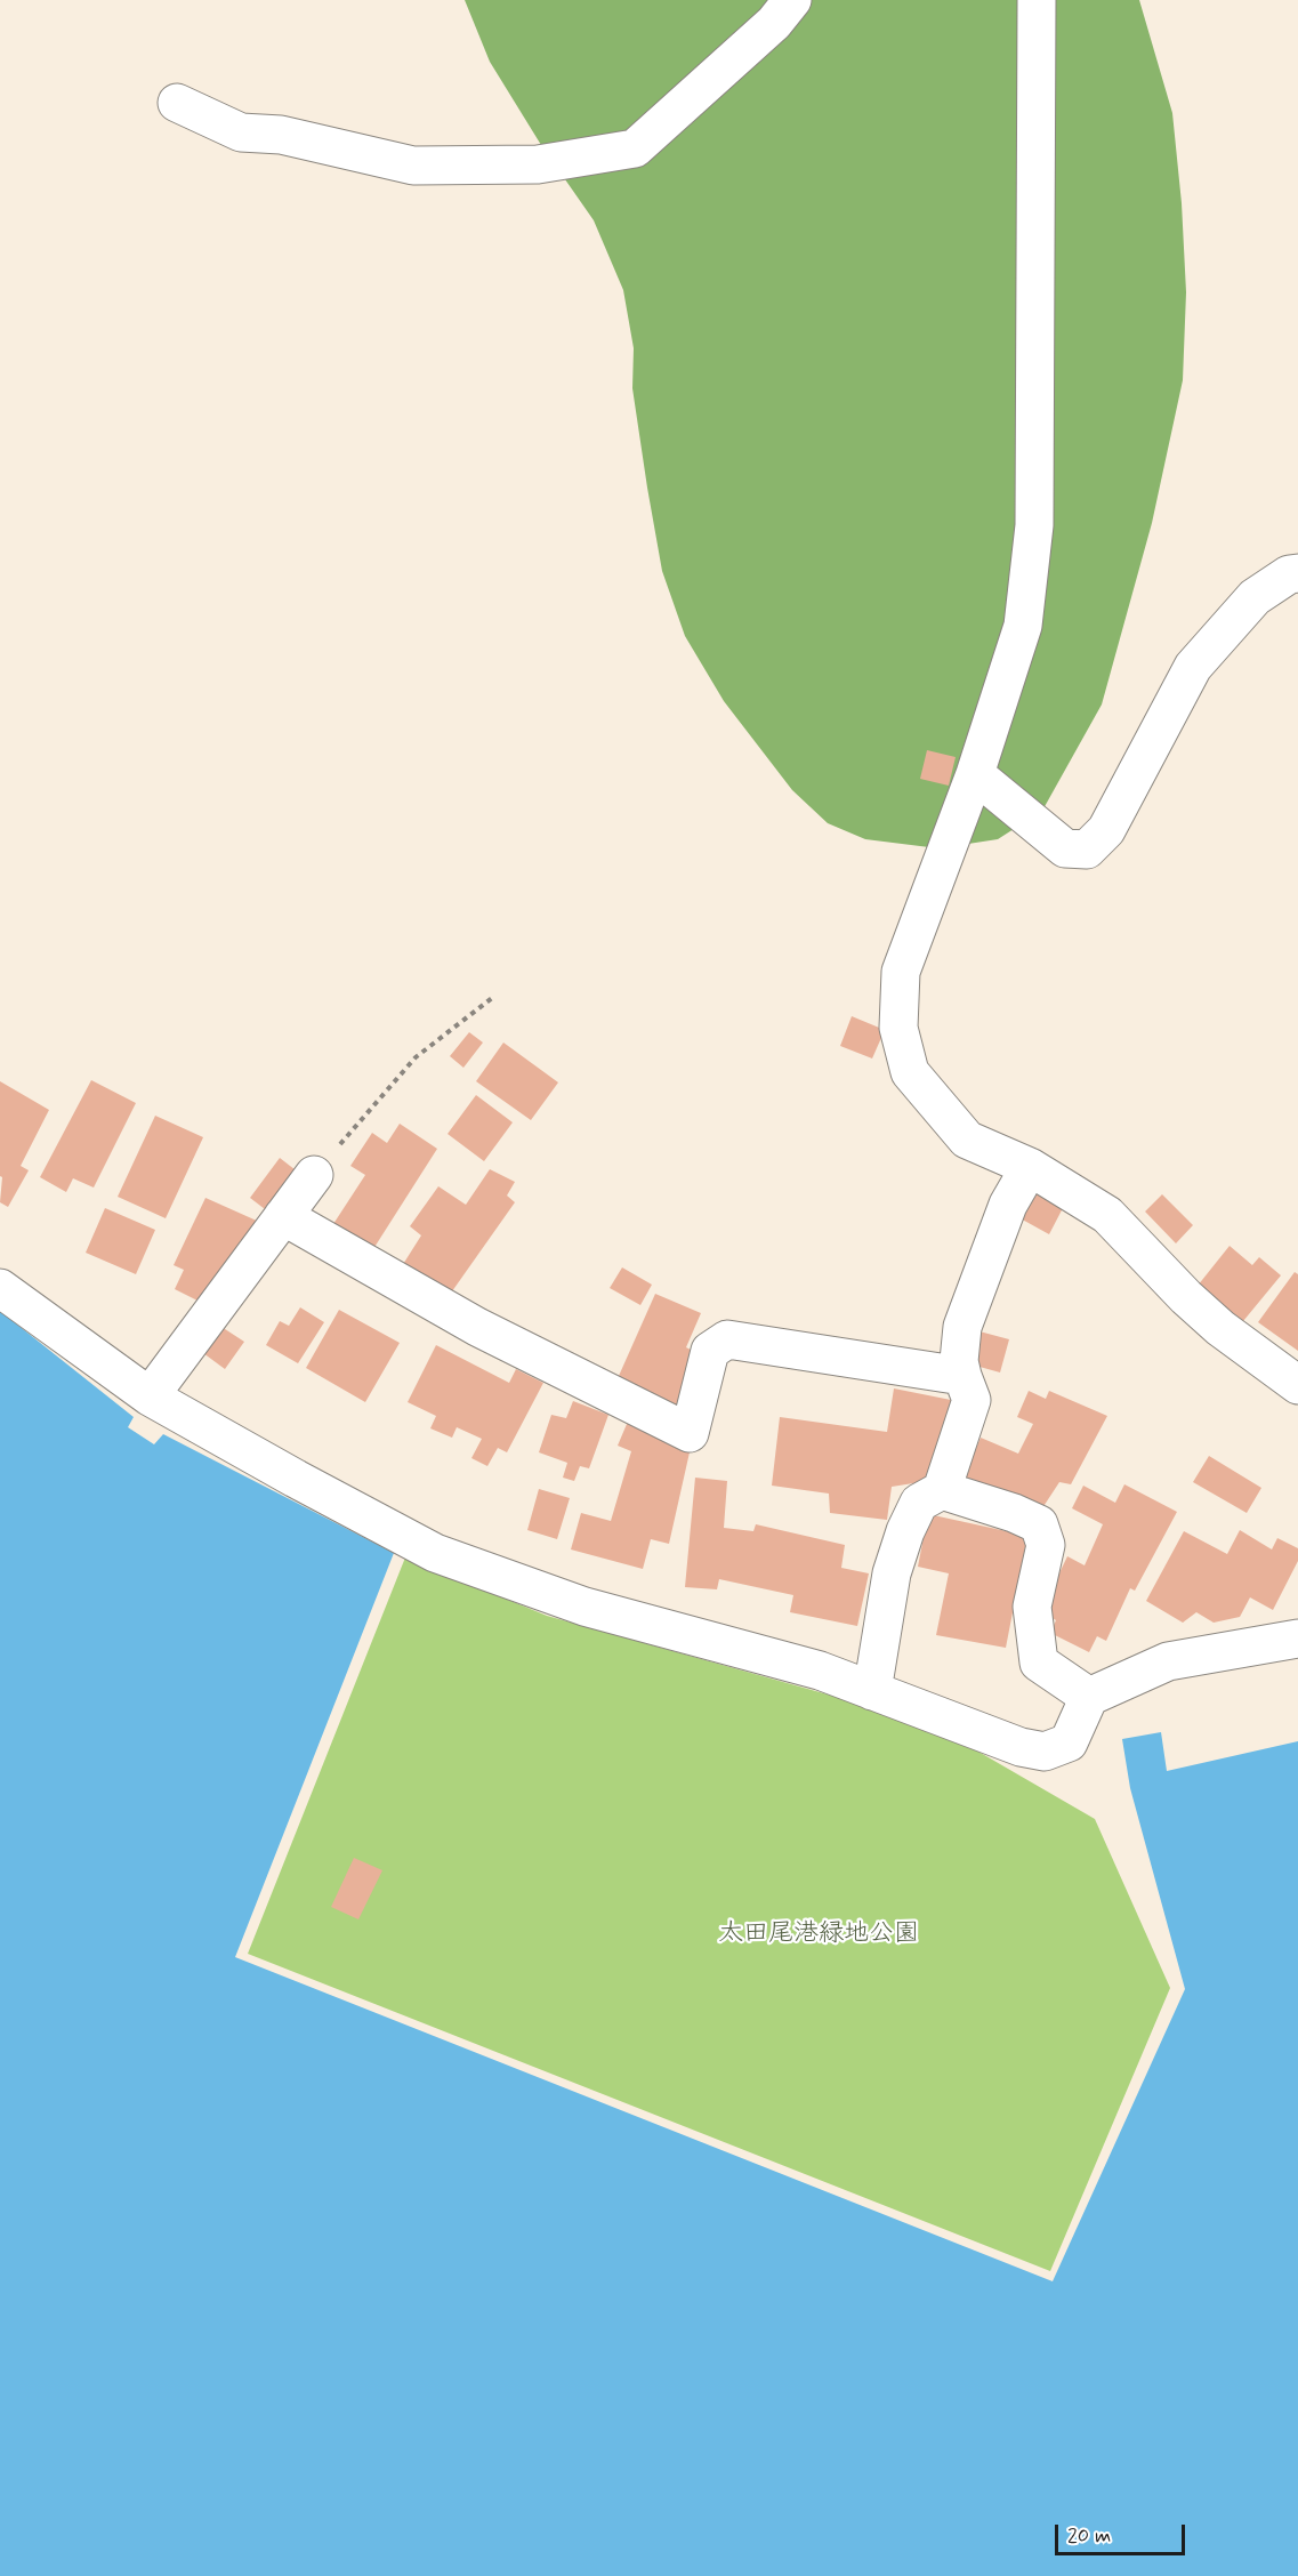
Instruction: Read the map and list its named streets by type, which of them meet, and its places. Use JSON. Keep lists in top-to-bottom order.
{
  "parks": ["太田尾港緑地公園"],
  "scale_bar": "20 m"
}
